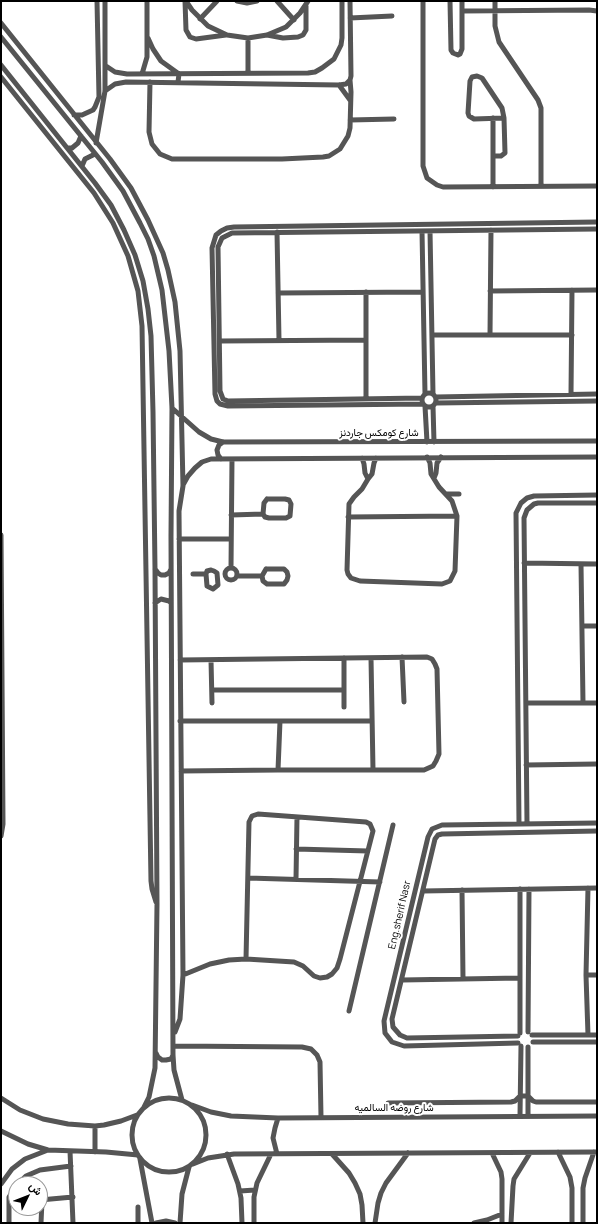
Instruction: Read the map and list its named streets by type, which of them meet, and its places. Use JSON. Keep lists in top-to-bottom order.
{
  "streets": {
    "street": ["شارع كومكس جاردنز", "Eng.sherif Nasr", "شارع روضه السالميه"]
  },
  "north": "top right"
}
